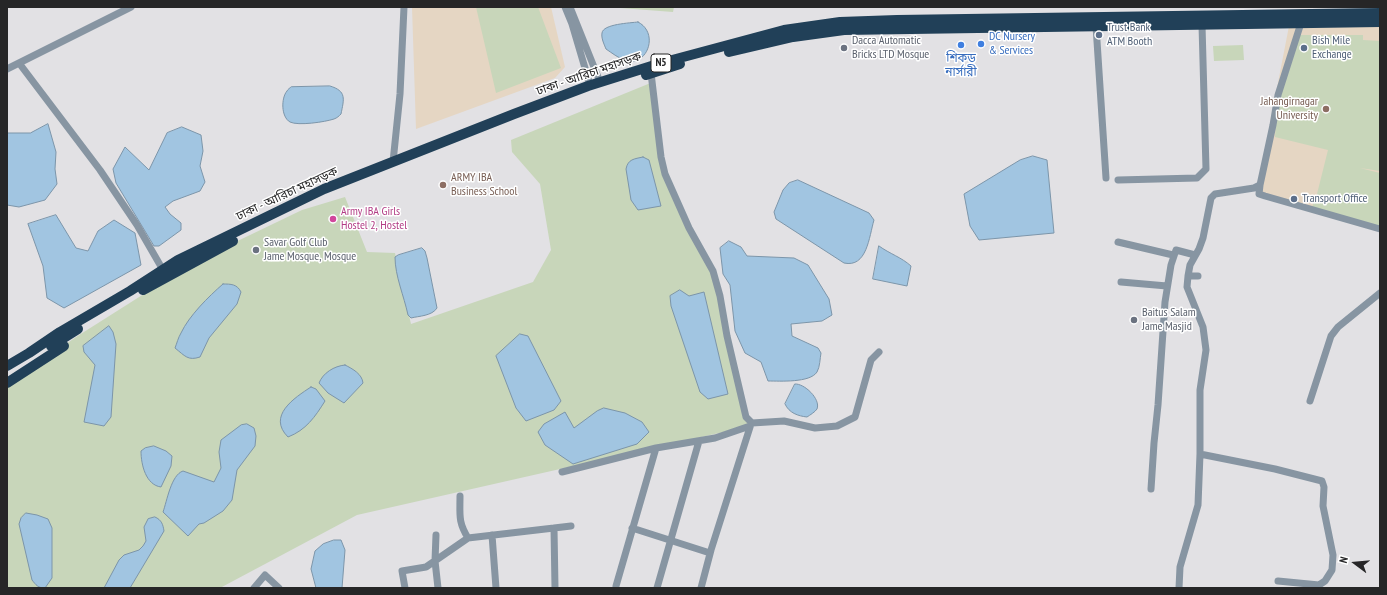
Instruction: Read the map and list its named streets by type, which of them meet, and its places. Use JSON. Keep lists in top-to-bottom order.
{
  "streets": {
    "highway": ["N5", "ঢাকা - আরিচা মহাসড়ক"]
  },
  "crossings": [
    ["N5", "ঢাকা - আরিচা মহাসড়ক"]
  ],
  "places": [
    "Trust Bank ATM Booth",
    "DC Nursery & Services",
    "শিকড় নার্সারী",
    "Dacca Automatic Bricks LTD Mosque",
    "Bish Mile Exchange",
    "Jahangirnagar University",
    "ARMY IBA Business School",
    "Transport Office",
    "Army IBA Girls Hostel 2, Hostel",
    "Savar Golf Club Jame Mosque, Mosque",
    "Baitus Salam Jame Masjid"
  ],
  "north": "left"
}
